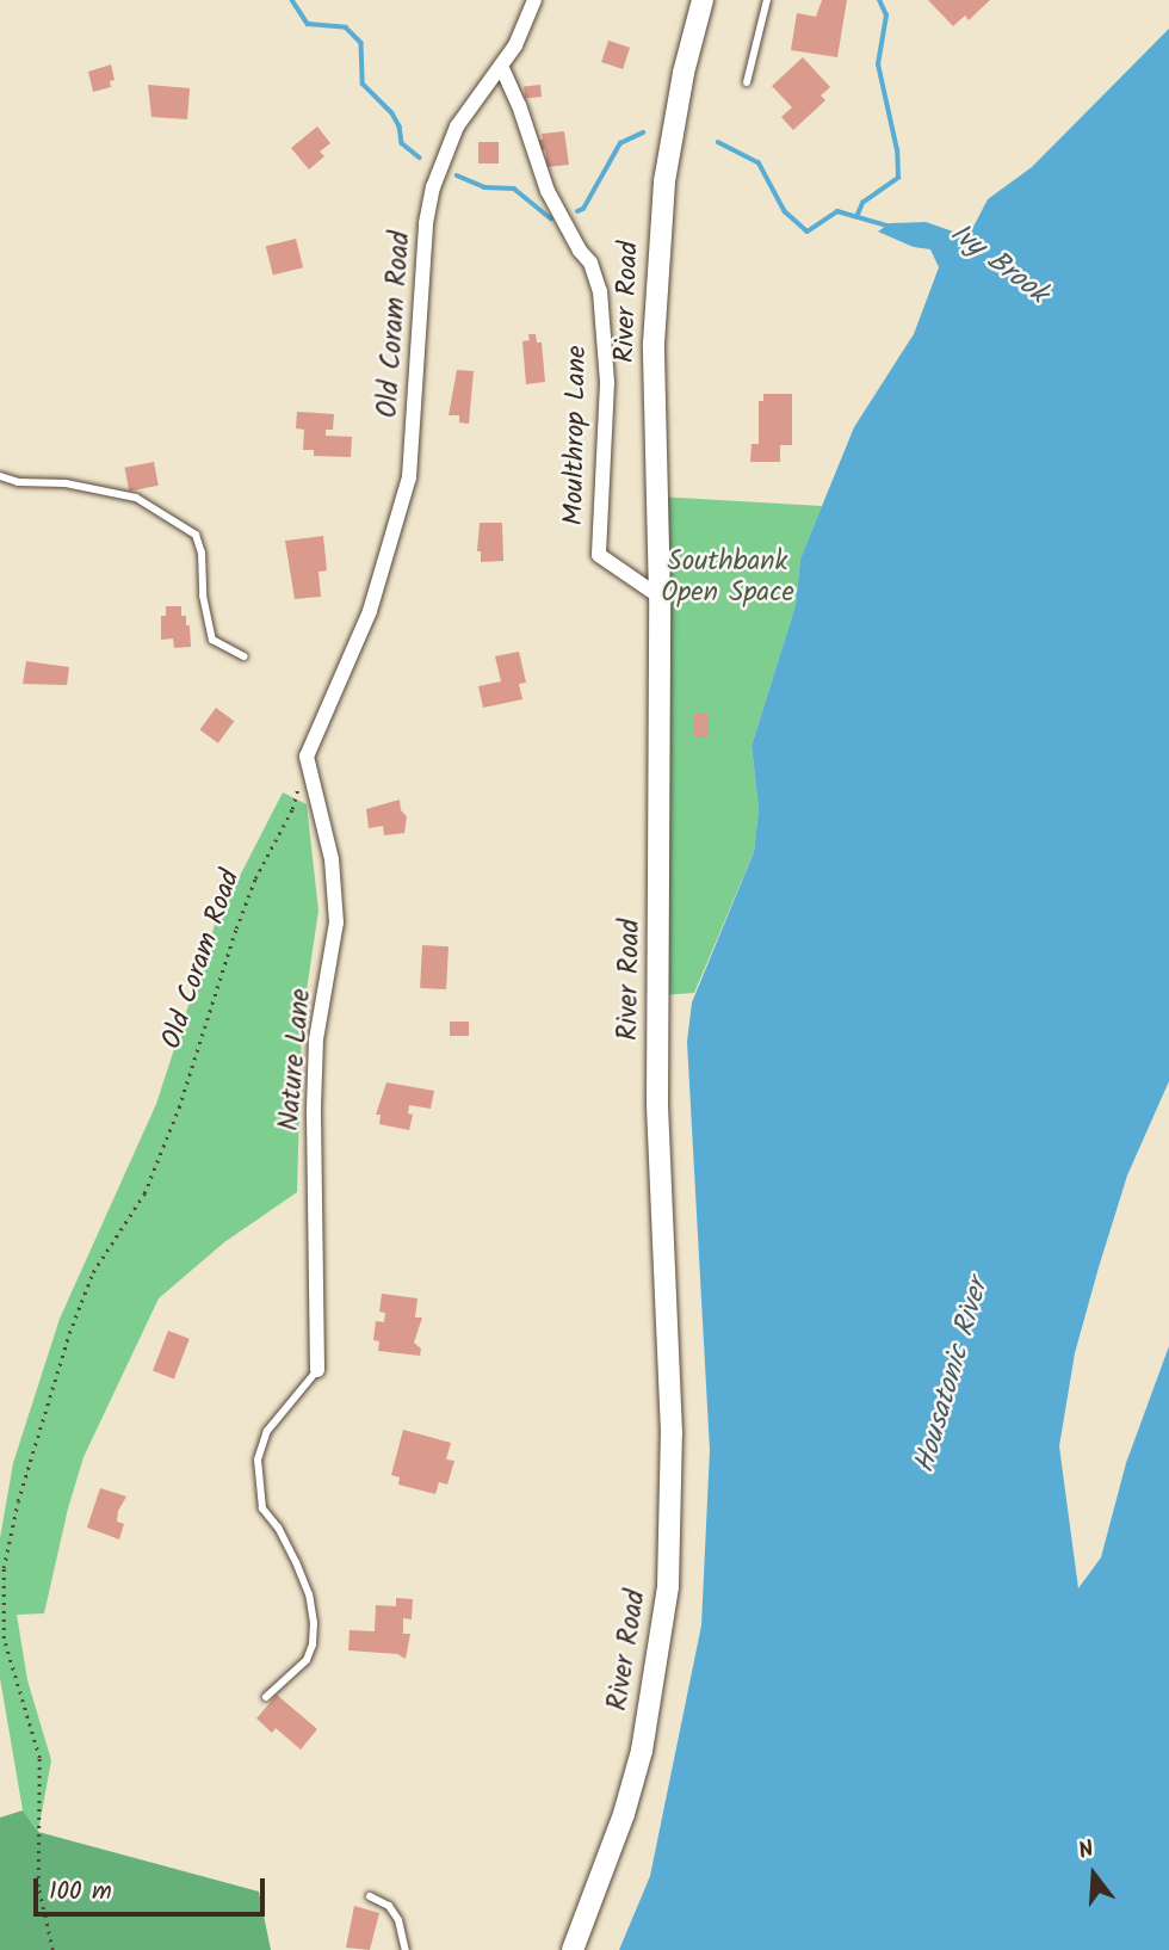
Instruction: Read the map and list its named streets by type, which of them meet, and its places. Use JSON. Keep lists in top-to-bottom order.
{
  "streets": {
    "main road": ["River Road"],
    "street": ["Old Coram Road", "Moulthrop Lane", "Nature Lane"]
  },
  "crossings": [
    ["River Road", "Moulthrop Lane"],
    ["Old Coram Road", "Moulthrop Lane"],
    ["Old Coram Road", "Nature Lane"]
  ],
  "water": ["Ivy Brook", "Housatonic River"],
  "parks": ["Southbank Open Space"],
  "scale_bar": "100 m",
  "north": "top"
}
